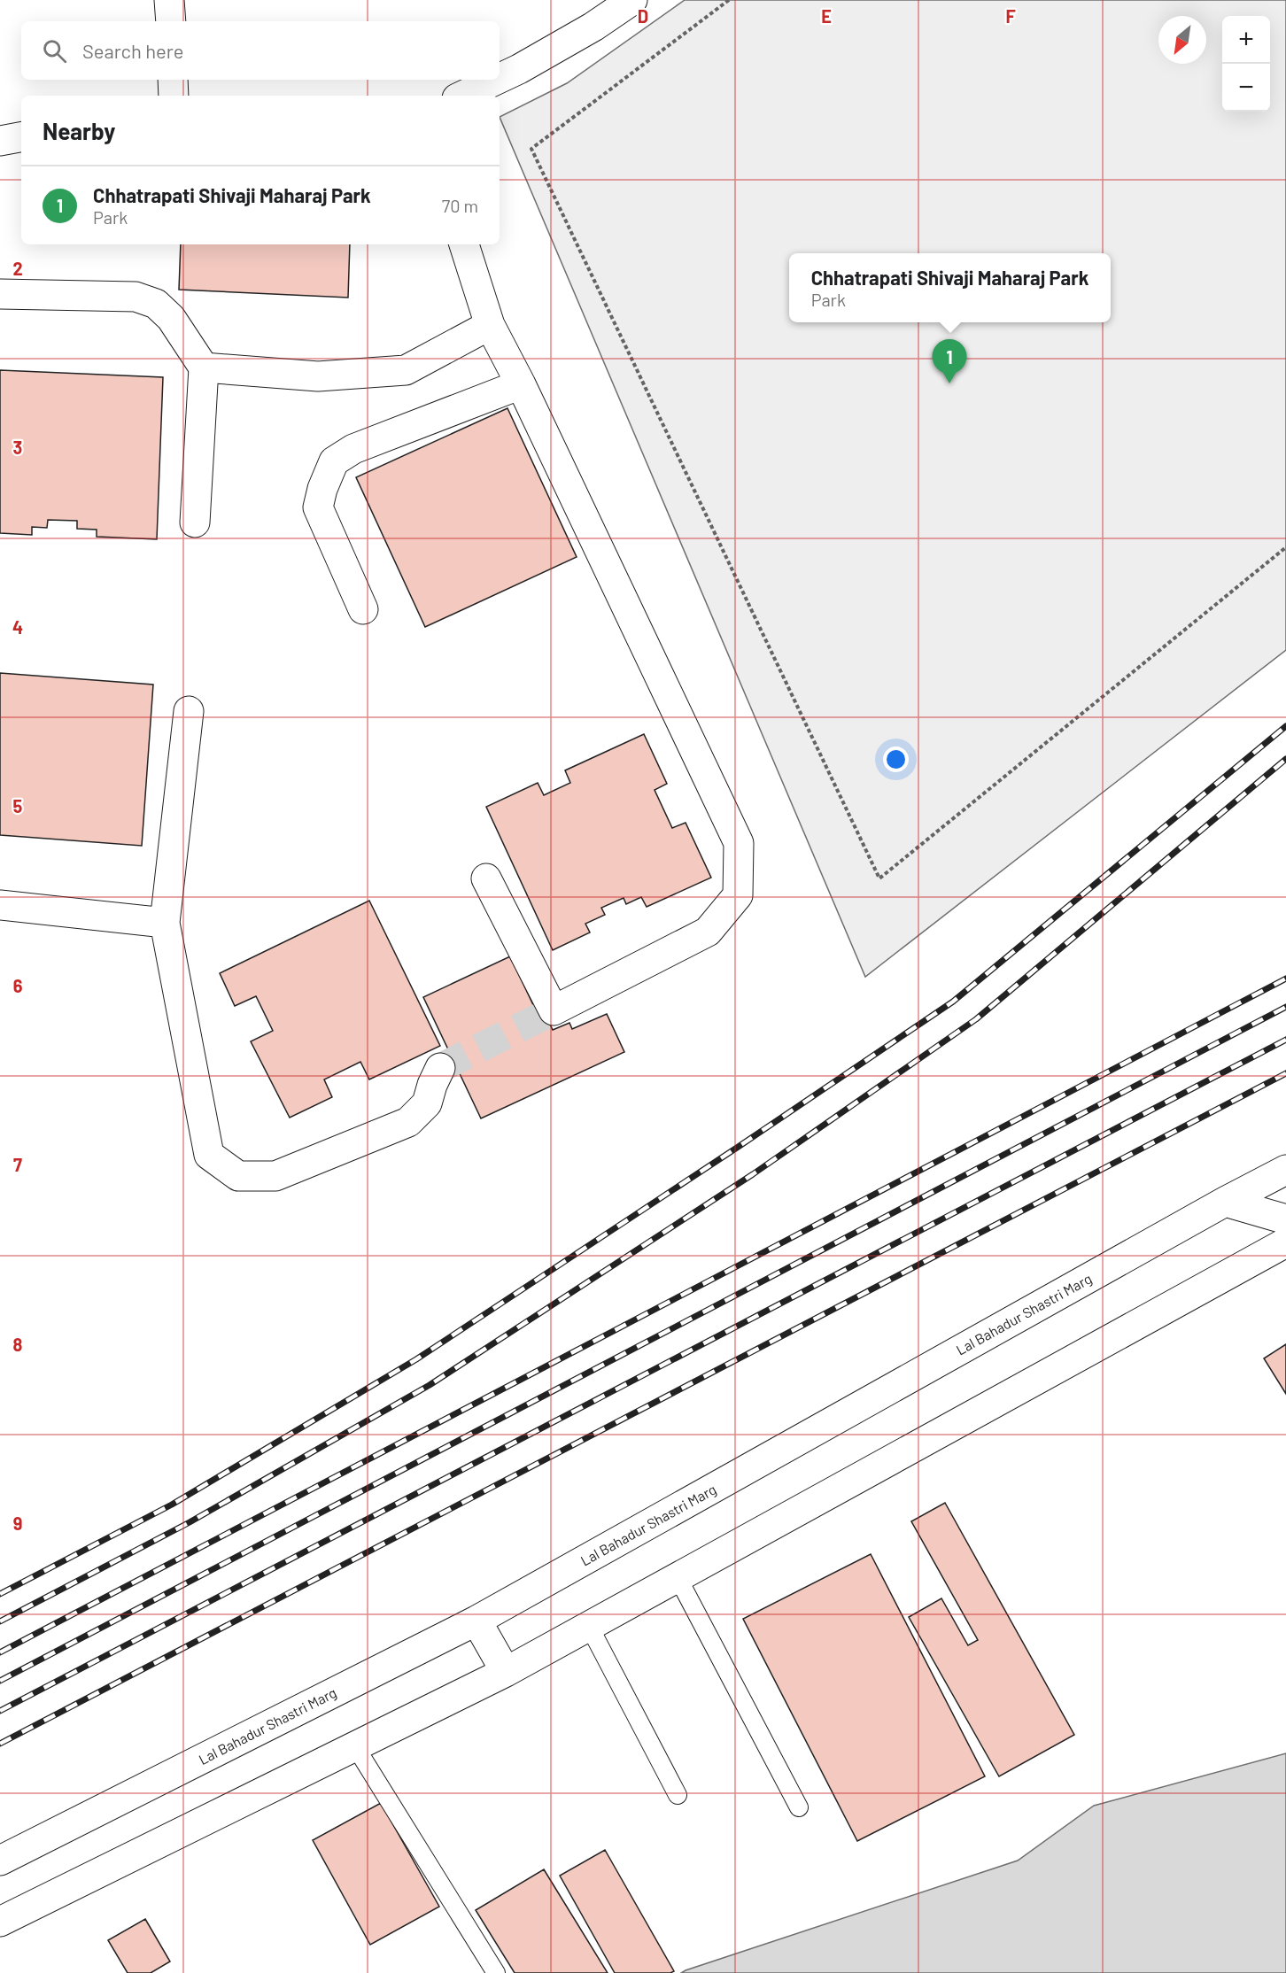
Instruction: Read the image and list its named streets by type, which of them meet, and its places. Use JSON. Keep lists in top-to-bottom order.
{
  "streets": {
    "street": ["Lal Bahadur Shastri Marg"]
  },
  "north": "bottom left",
  "page": {
    "map_buttons": ["+", "−"],
    "search": "Search here",
    "heading": "Nearby",
    "list": [
      {
        "mark": "1",
        "name": "Chhatrapati Shivaji Maharaj Park",
        "note": "Park",
        "value": "70 m"
      }
    ],
    "popup": ["Chhatrapati Shivaji Maharaj Park", "Park"],
    "pins": "1"
  },
  "grid": {
    "columns": ["D", "E", "F"],
    "rows": [
      "2",
      "3",
      "4",
      "5",
      "6",
      "7",
      "8",
      "9"
    ]
  }
}
